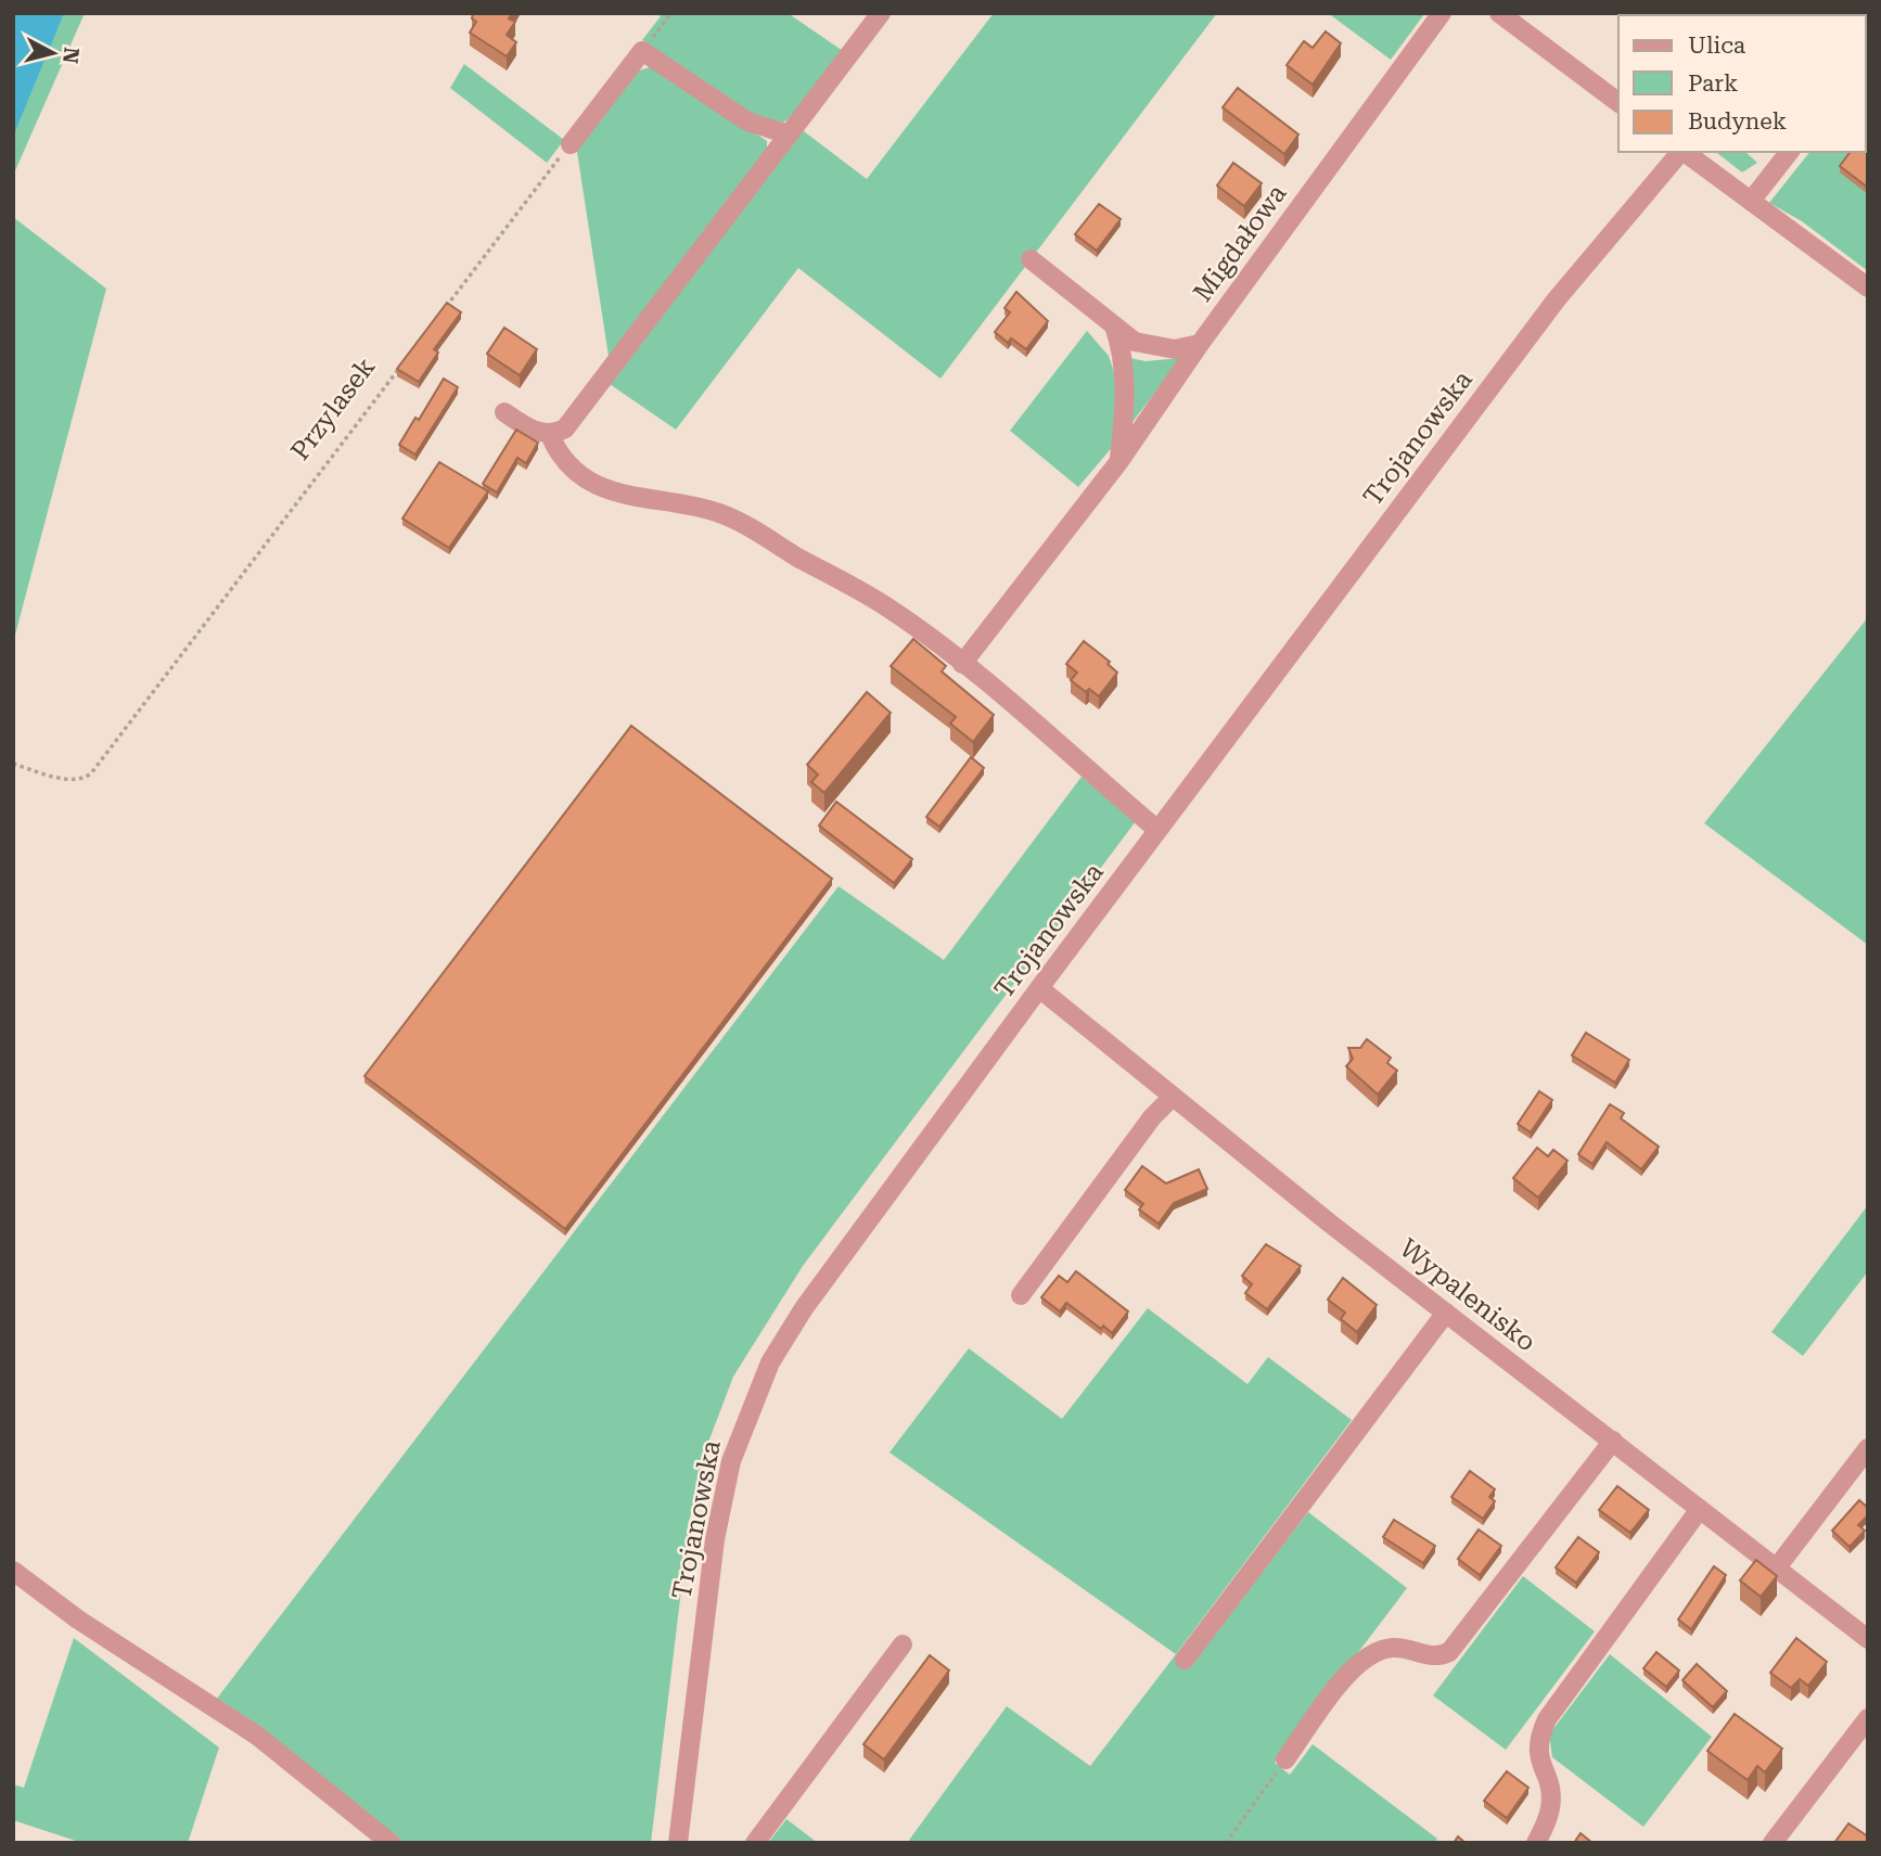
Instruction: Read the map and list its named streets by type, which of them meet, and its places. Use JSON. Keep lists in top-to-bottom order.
{
  "streets": {
    "street": ["Migdałowa", "Trojanowska", "Wypalenisko"],
    "path": ["Przylasek"]
  },
  "crossings": [
    ["Trojanowska", "Wypalenisko"]
  ],
  "legend": ["Ulica", "Park", "Budynek"],
  "north": "right"
}
